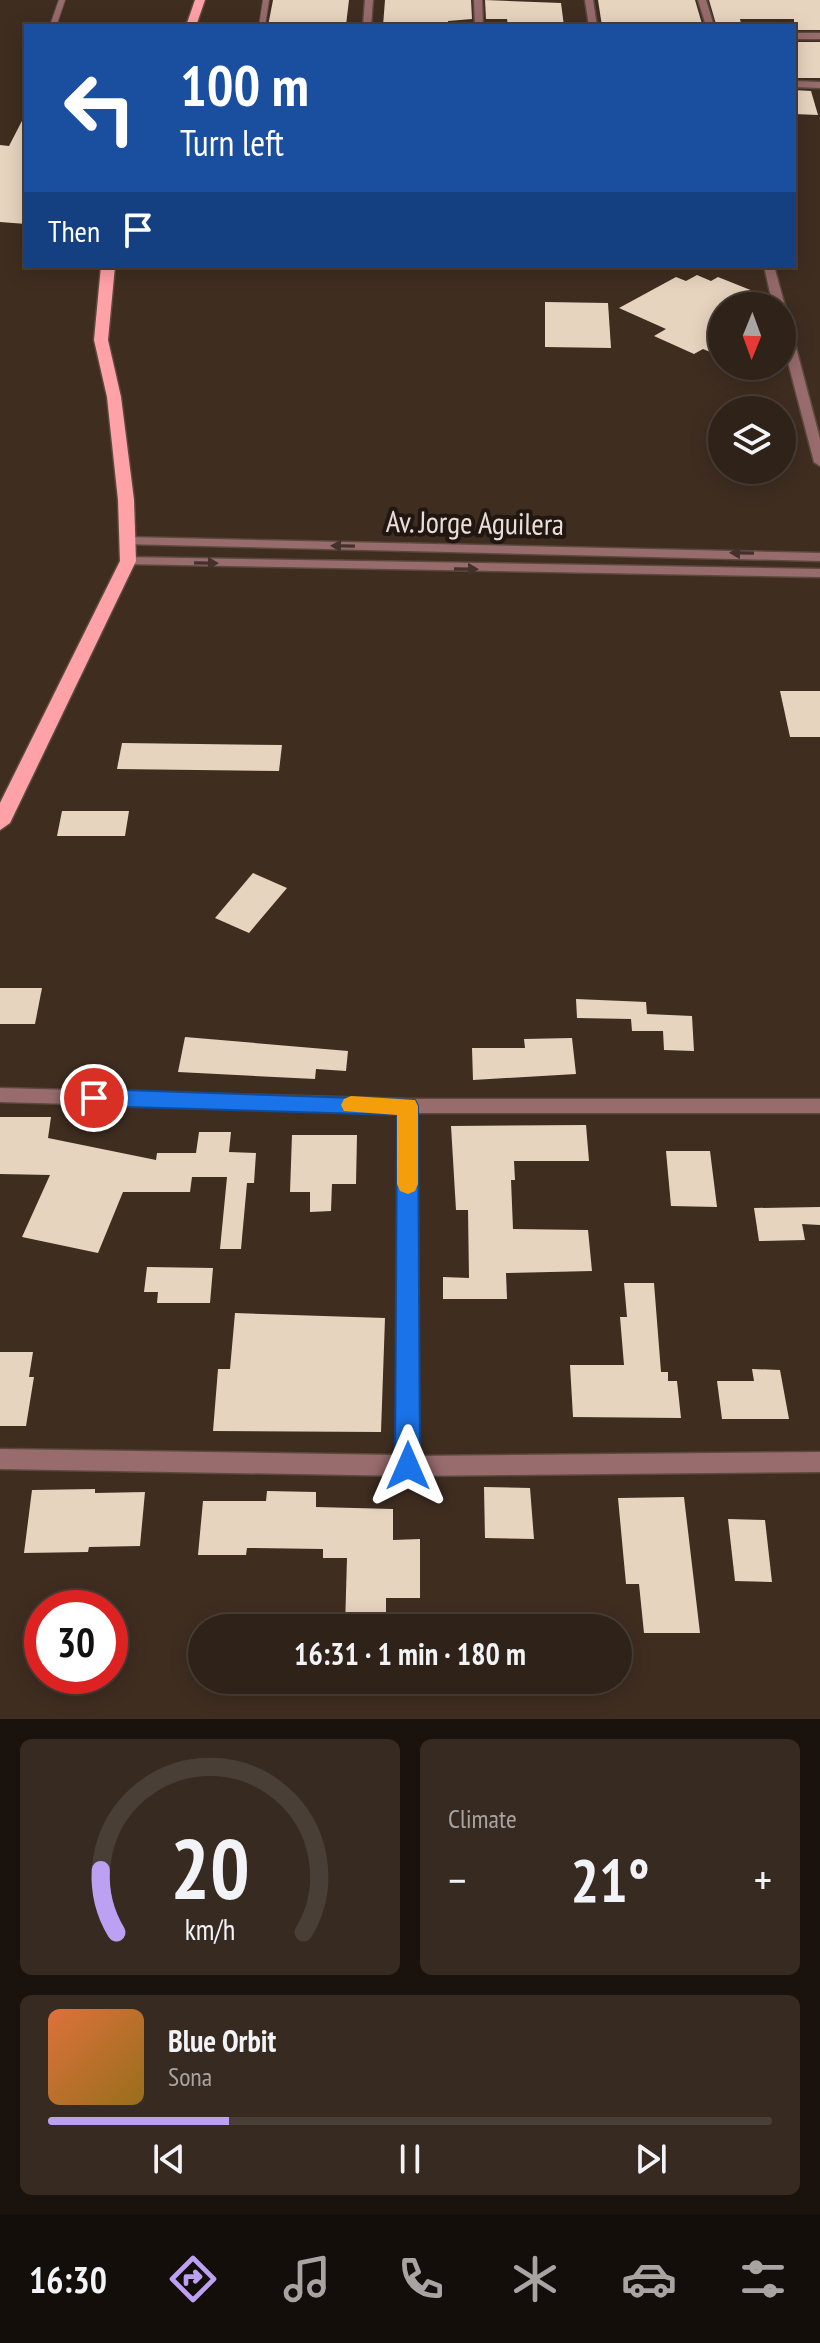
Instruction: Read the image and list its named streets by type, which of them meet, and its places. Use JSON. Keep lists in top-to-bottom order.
{
  "streets": {
    "street": ["Av. Jorge Aguilera"]
  },
  "north": "bottom",
  "page": {
    "turn": ["100 m", "Turn left"],
    "then": "Then",
    "limit": "30",
    "trip": "16:31 · 1 min · 180 m",
    "tile": "Climate",
    "heat": ["−", "21°", "+"],
    "song": ["Blue Orbit", "Sona"],
    "tabs": "16:30",
    "gauge": ["20", "km/h"]
  }
}
